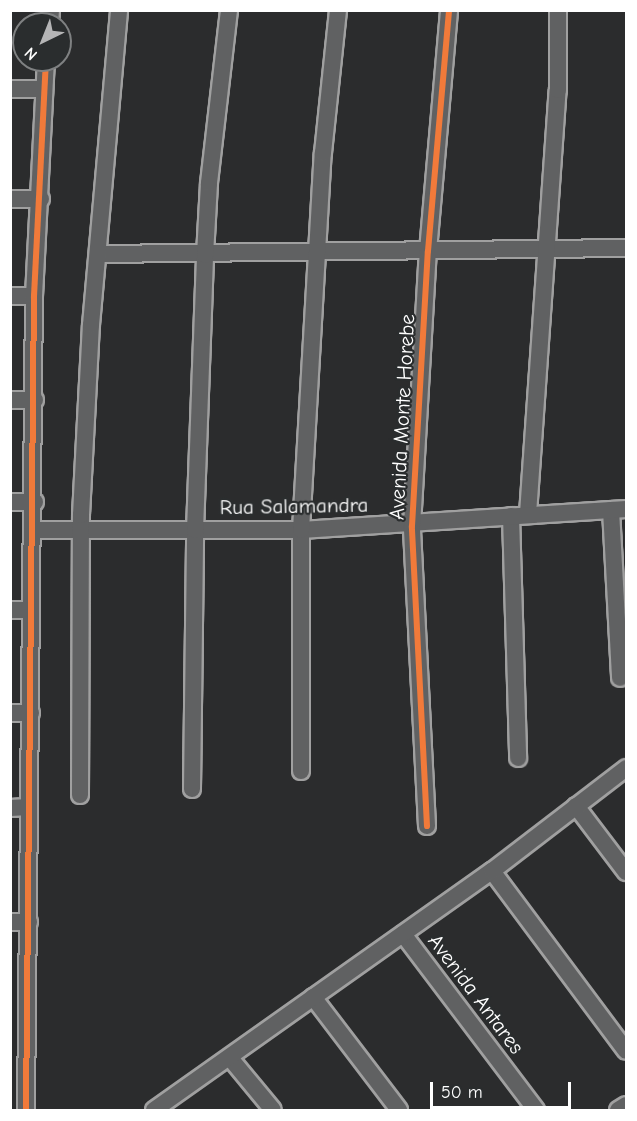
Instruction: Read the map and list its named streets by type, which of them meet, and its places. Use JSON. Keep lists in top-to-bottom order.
{
  "streets": {
    "street": ["Avenida Monte Horebe", "Rua Salamandra", "Avenida Antares"]
  },
  "crossings": [
    ["Avenida Monte Horebe", "Rua Salamandra"]
  ],
  "scale_bar": "50 m",
  "north": "bottom left"
}
